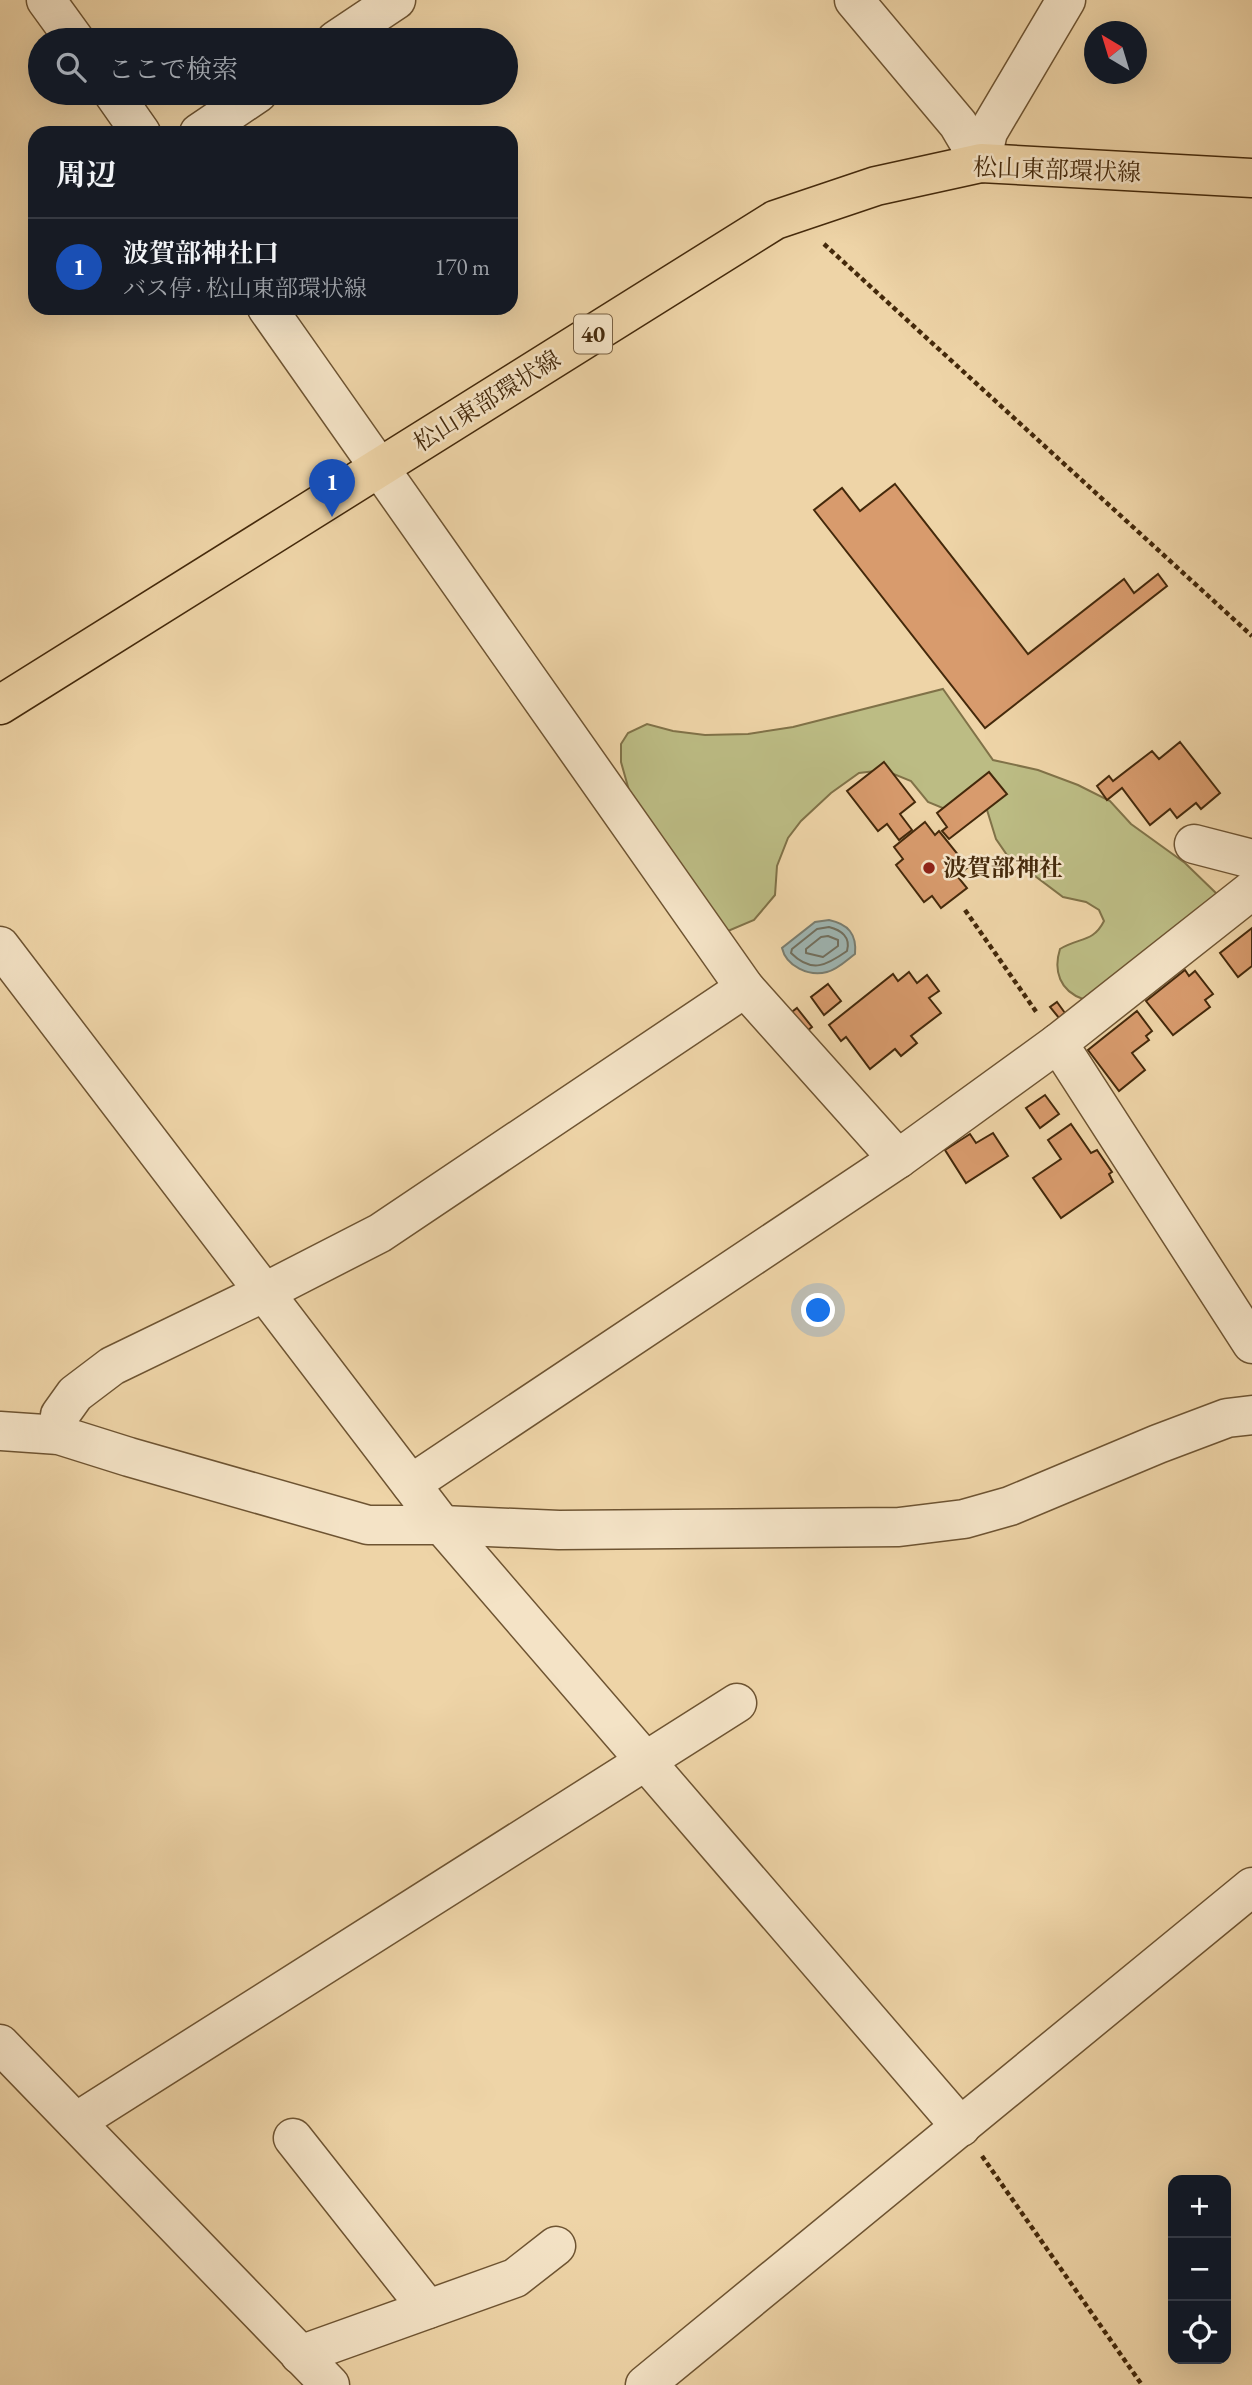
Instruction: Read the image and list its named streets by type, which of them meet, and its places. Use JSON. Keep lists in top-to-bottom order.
{
  "streets": {
    "main road": ["松山東部環状線", "40"]
  },
  "places": ["波賀部神社"],
  "north": "top left",
  "page": {
    "search": "ここで検索",
    "heading": "周辺",
    "list": [
      {
        "mark": "1",
        "name": "波賀部神社口",
        "note": "バス停 · 松山東部環状線",
        "value": "170 m"
      }
    ],
    "pins": "1",
    "map_buttons": ["+", "−"]
  }
}
